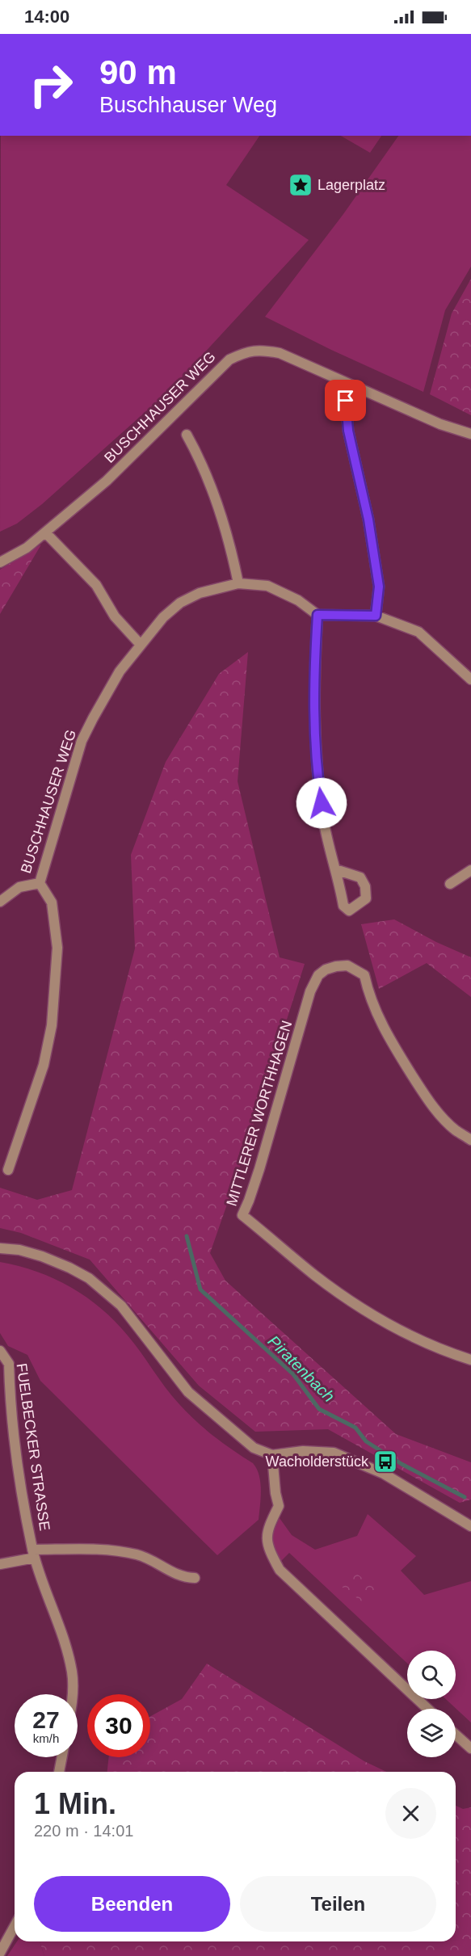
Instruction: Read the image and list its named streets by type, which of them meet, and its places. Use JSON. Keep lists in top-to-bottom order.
{
  "streets": {
    "street": ["BUSCHHAUSER WEG", "MITTLERER WORTHHAGEN", "FUELBECKER STRASSE"]
  },
  "water": ["Piratenbach"],
  "places": {
    "place": ["Lagerplatz"],
    "bus stop": ["Wacholderstück"]
  },
  "page": {
    "status": "14:00",
    "turn": ["90 m", "Buschhauser Weg"],
    "speed": "27 km/h",
    "limit": "30",
    "heading": ["1 Min.", "220 m · 14:01"],
    "buttons": ["Beenden", "Teilen"]
  }
}
